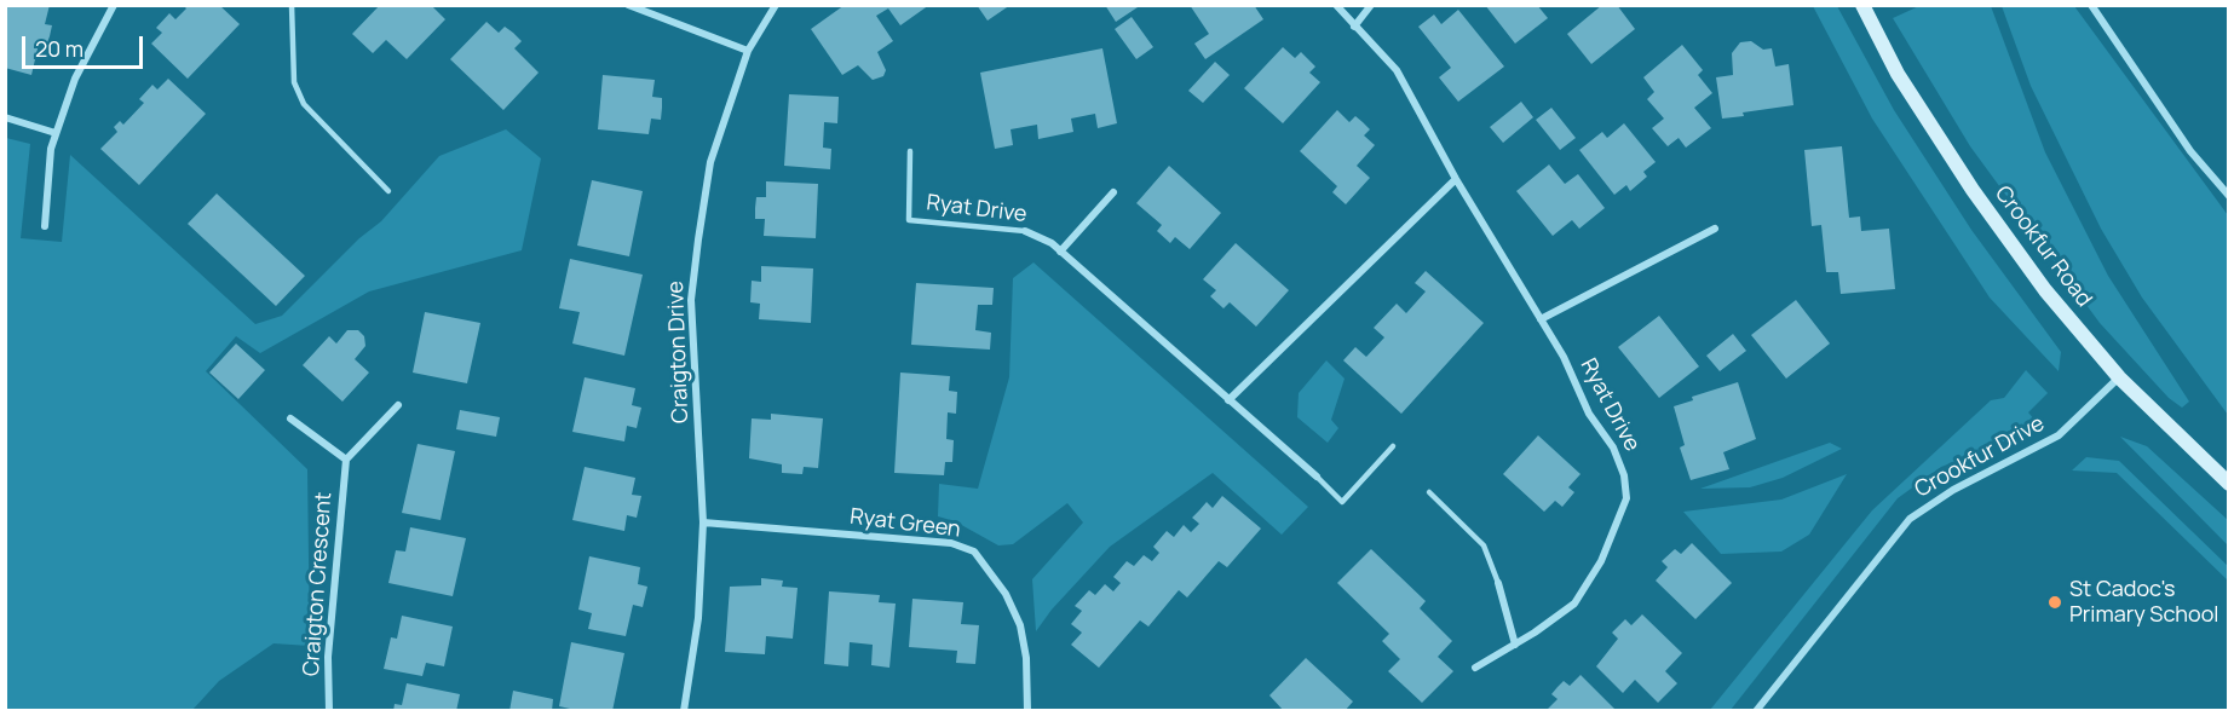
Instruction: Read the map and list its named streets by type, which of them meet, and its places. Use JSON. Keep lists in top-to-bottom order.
{
  "streets": {
    "street": [
      "Ryat Drive",
      "Crookfur Road",
      "Craigton Drive",
      "Crookfur Drive",
      "Ryat Green",
      "Craigton Crescent"
    ]
  },
  "crossings": [
    ["Crookfur Road", "Crookfur Drive"],
    ["Craigton Drive", "Ryat Green"]
  ],
  "places": ["St Cadoc's Primary School"],
  "scale_bar": "20 m"
}
